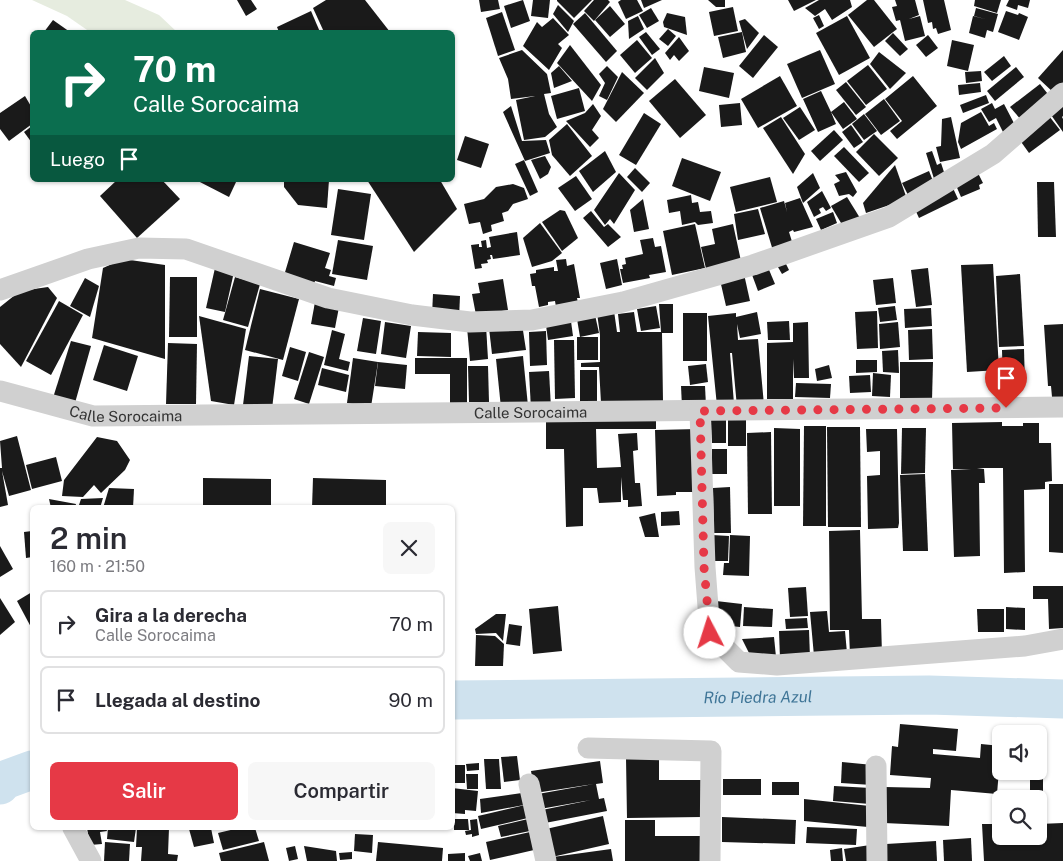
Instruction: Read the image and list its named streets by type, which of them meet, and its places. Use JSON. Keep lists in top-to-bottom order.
{
  "streets": {
    "street": ["Calle Sorocaima"]
  },
  "water": ["Río Piedra Azul"],
  "page": {
    "turn": ["70 m", "Calle Sorocaima"],
    "then": "Luego",
    "heading": ["2 min", "160 m · 21:50"],
    "list": [
      {
        "name": "Gira a la derecha",
        "note": "Calle Sorocaima",
        "value": "70 m"
      },
      {
        "name": "Llegada al destino",
        "value": "90 m"
      }
    ],
    "buttons": ["Salir", "Compartir"]
  }
}
